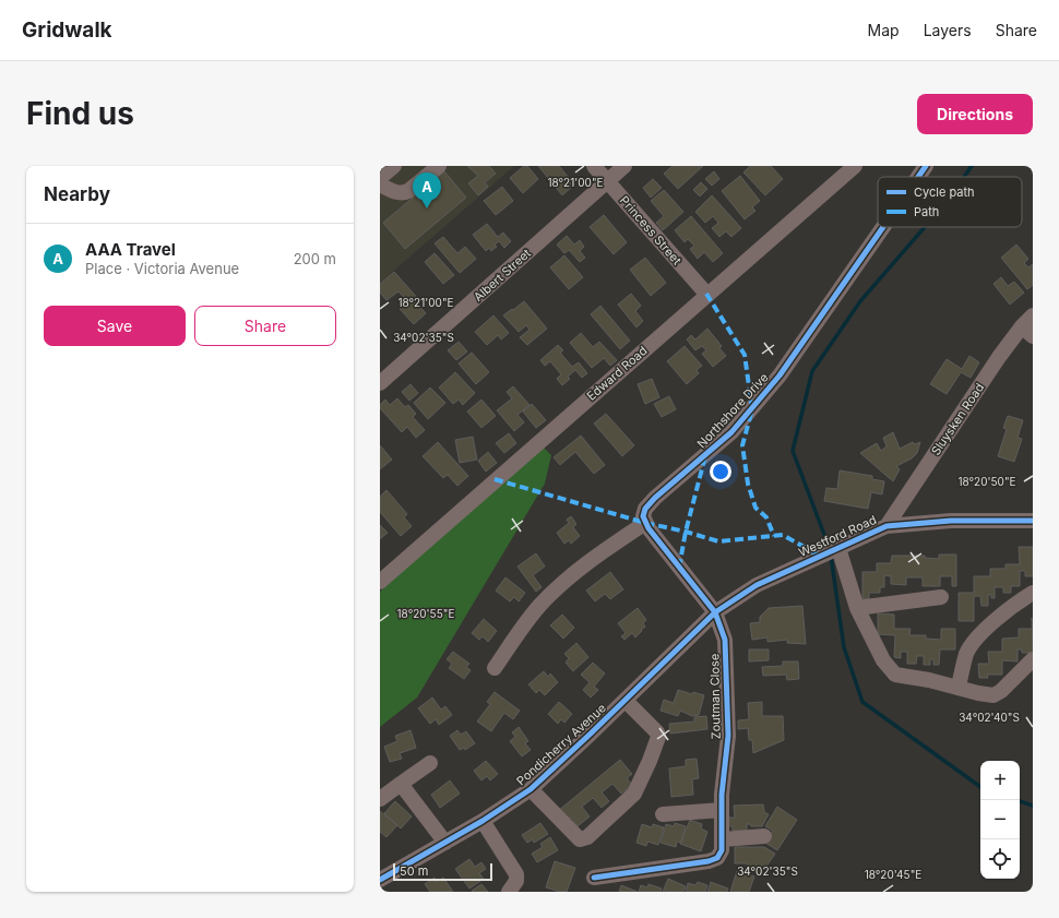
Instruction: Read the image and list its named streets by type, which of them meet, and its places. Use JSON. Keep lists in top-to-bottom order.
{
  "streets": {
    "street": [
      "Princess Street",
      "Albert Street",
      "Edward Road",
      "Northshore Drive",
      "Sluysken Road",
      "Westford Road",
      "Zoutman Close",
      "Pondicherry Avenue"
    ]
  },
  "crossings": [
    ["Princess Street", "Albert Street"],
    ["Princess Street", "Edward Road"],
    ["Sluysken Road", "Westford Road"],
    ["Westford Road", "Zoutman Close"],
    ["Westford Road", "Pondicherry Avenue"],
    ["Zoutman Close", "Pondicherry Avenue"]
  ],
  "legend": ["Cycle path", "Path"],
  "scale_bar": "50 m",
  "page": {
    "header": "Gridwalk",
    "nav": ["Map", "Layers", "Share"],
    "buttons": [
      "Directions",
      ["Save", "Share"]
    ],
    "title": "Find us",
    "heading": "Nearby",
    "pins": "A",
    "list": [
      {
        "mark": "A",
        "name": "AAA Travel",
        "note": "Place · Victoria Avenue",
        "value": "200 m"
      }
    ],
    "map_buttons": ["+", "−"],
    "scale": "50 m"
  },
  "coordinates": [
    "18°21'00\"E",
    "34°02'35\"S",
    "18°20'50\"E",
    "18°20'55\"E",
    "34°02'40\"S",
    "18°20'45\"E"
  ]
}
